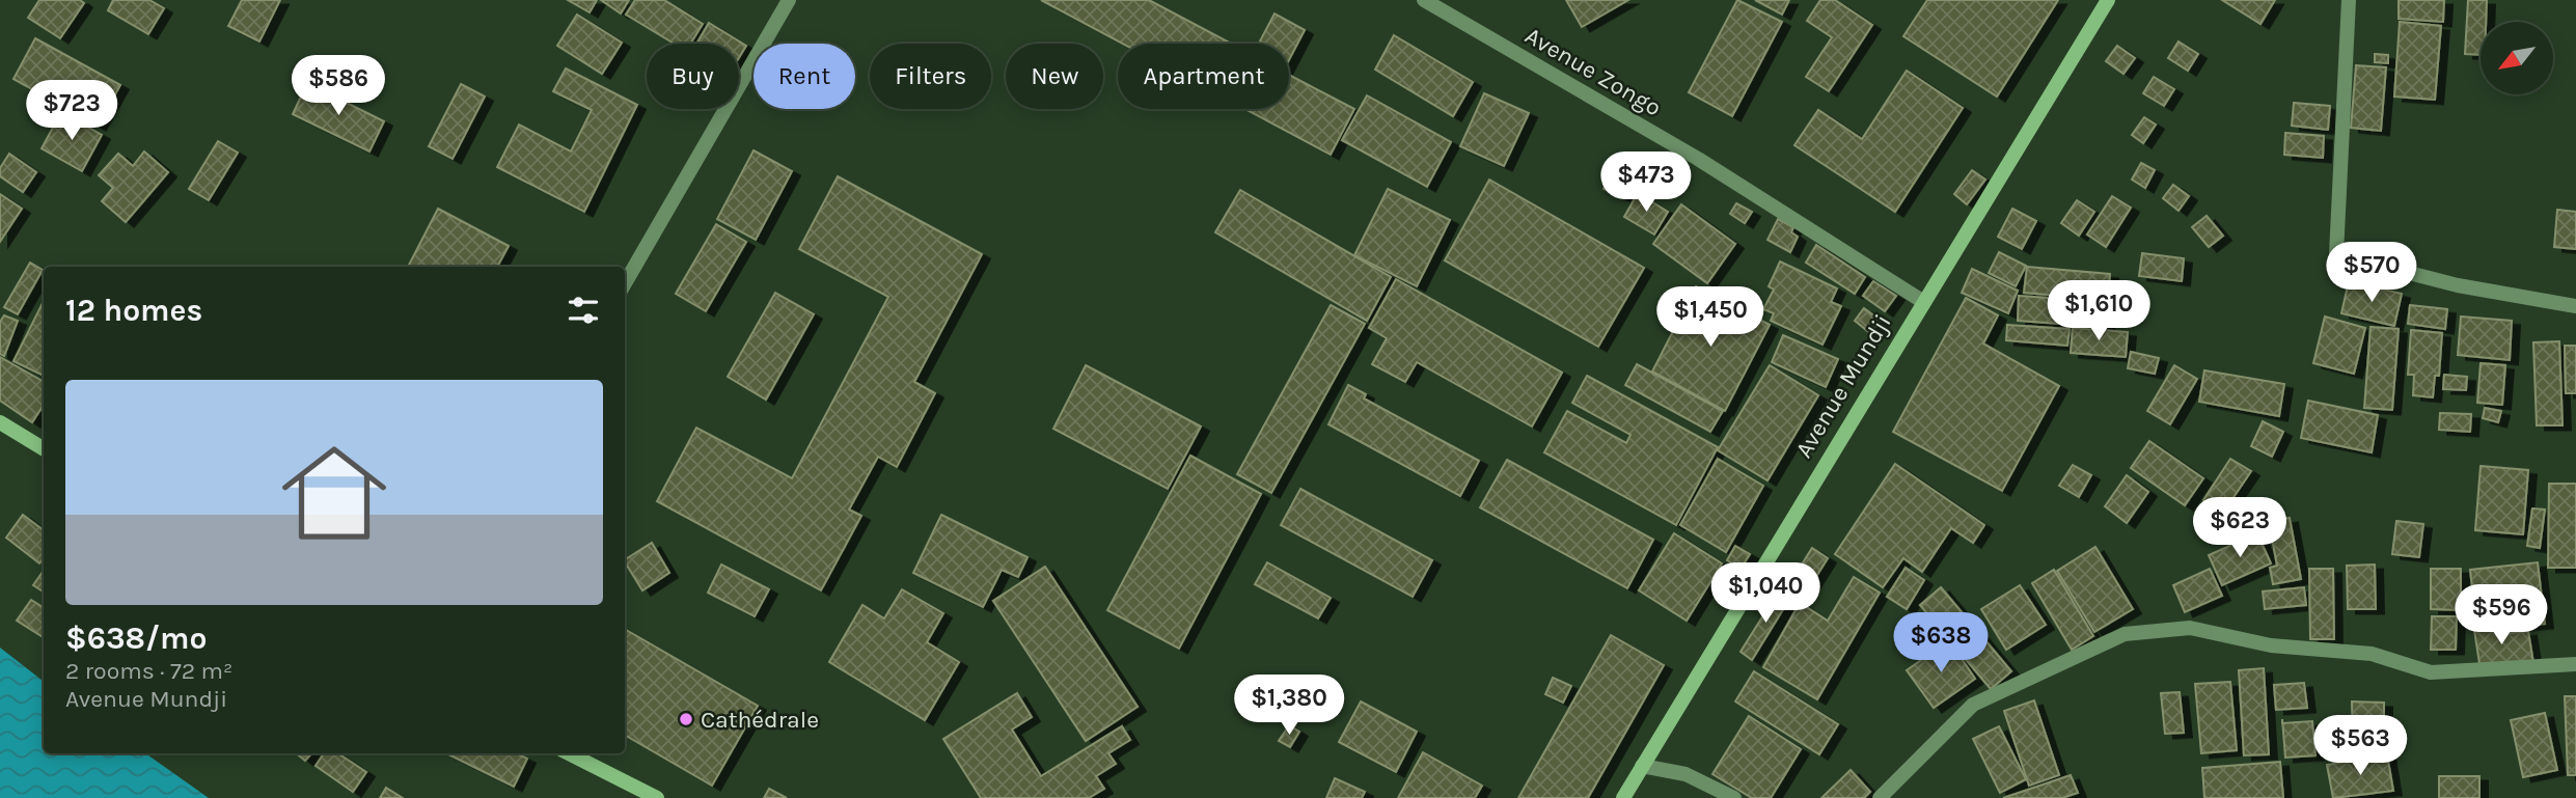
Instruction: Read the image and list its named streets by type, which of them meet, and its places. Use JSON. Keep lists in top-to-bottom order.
{
  "streets": {
    "street": ["Avenue Zongo", "Avenue Mundji"]
  },
  "crossings": [
    ["Avenue Zongo", "Avenue Mundji"]
  ],
  "places": ["Cathédrale"],
  "north": "bottom left",
  "page": {
    "chip": [
      "Buy",
      "Rent",
      "Filters",
      "New",
      "Apartment"
    ],
    "price": [
      "$586",
      "$723",
      "$473",
      "$570",
      "$1,610",
      "$1,450",
      "$623",
      "$1,040",
      "$596",
      "$638",
      "$1,380",
      "$563"
    ],
    "heading": "12 homes",
    "list": [
      {
        "name": "$638/mo",
        "note": "2 rooms · 72 m² · Avenue Mundji"
      }
    ]
  }
}
